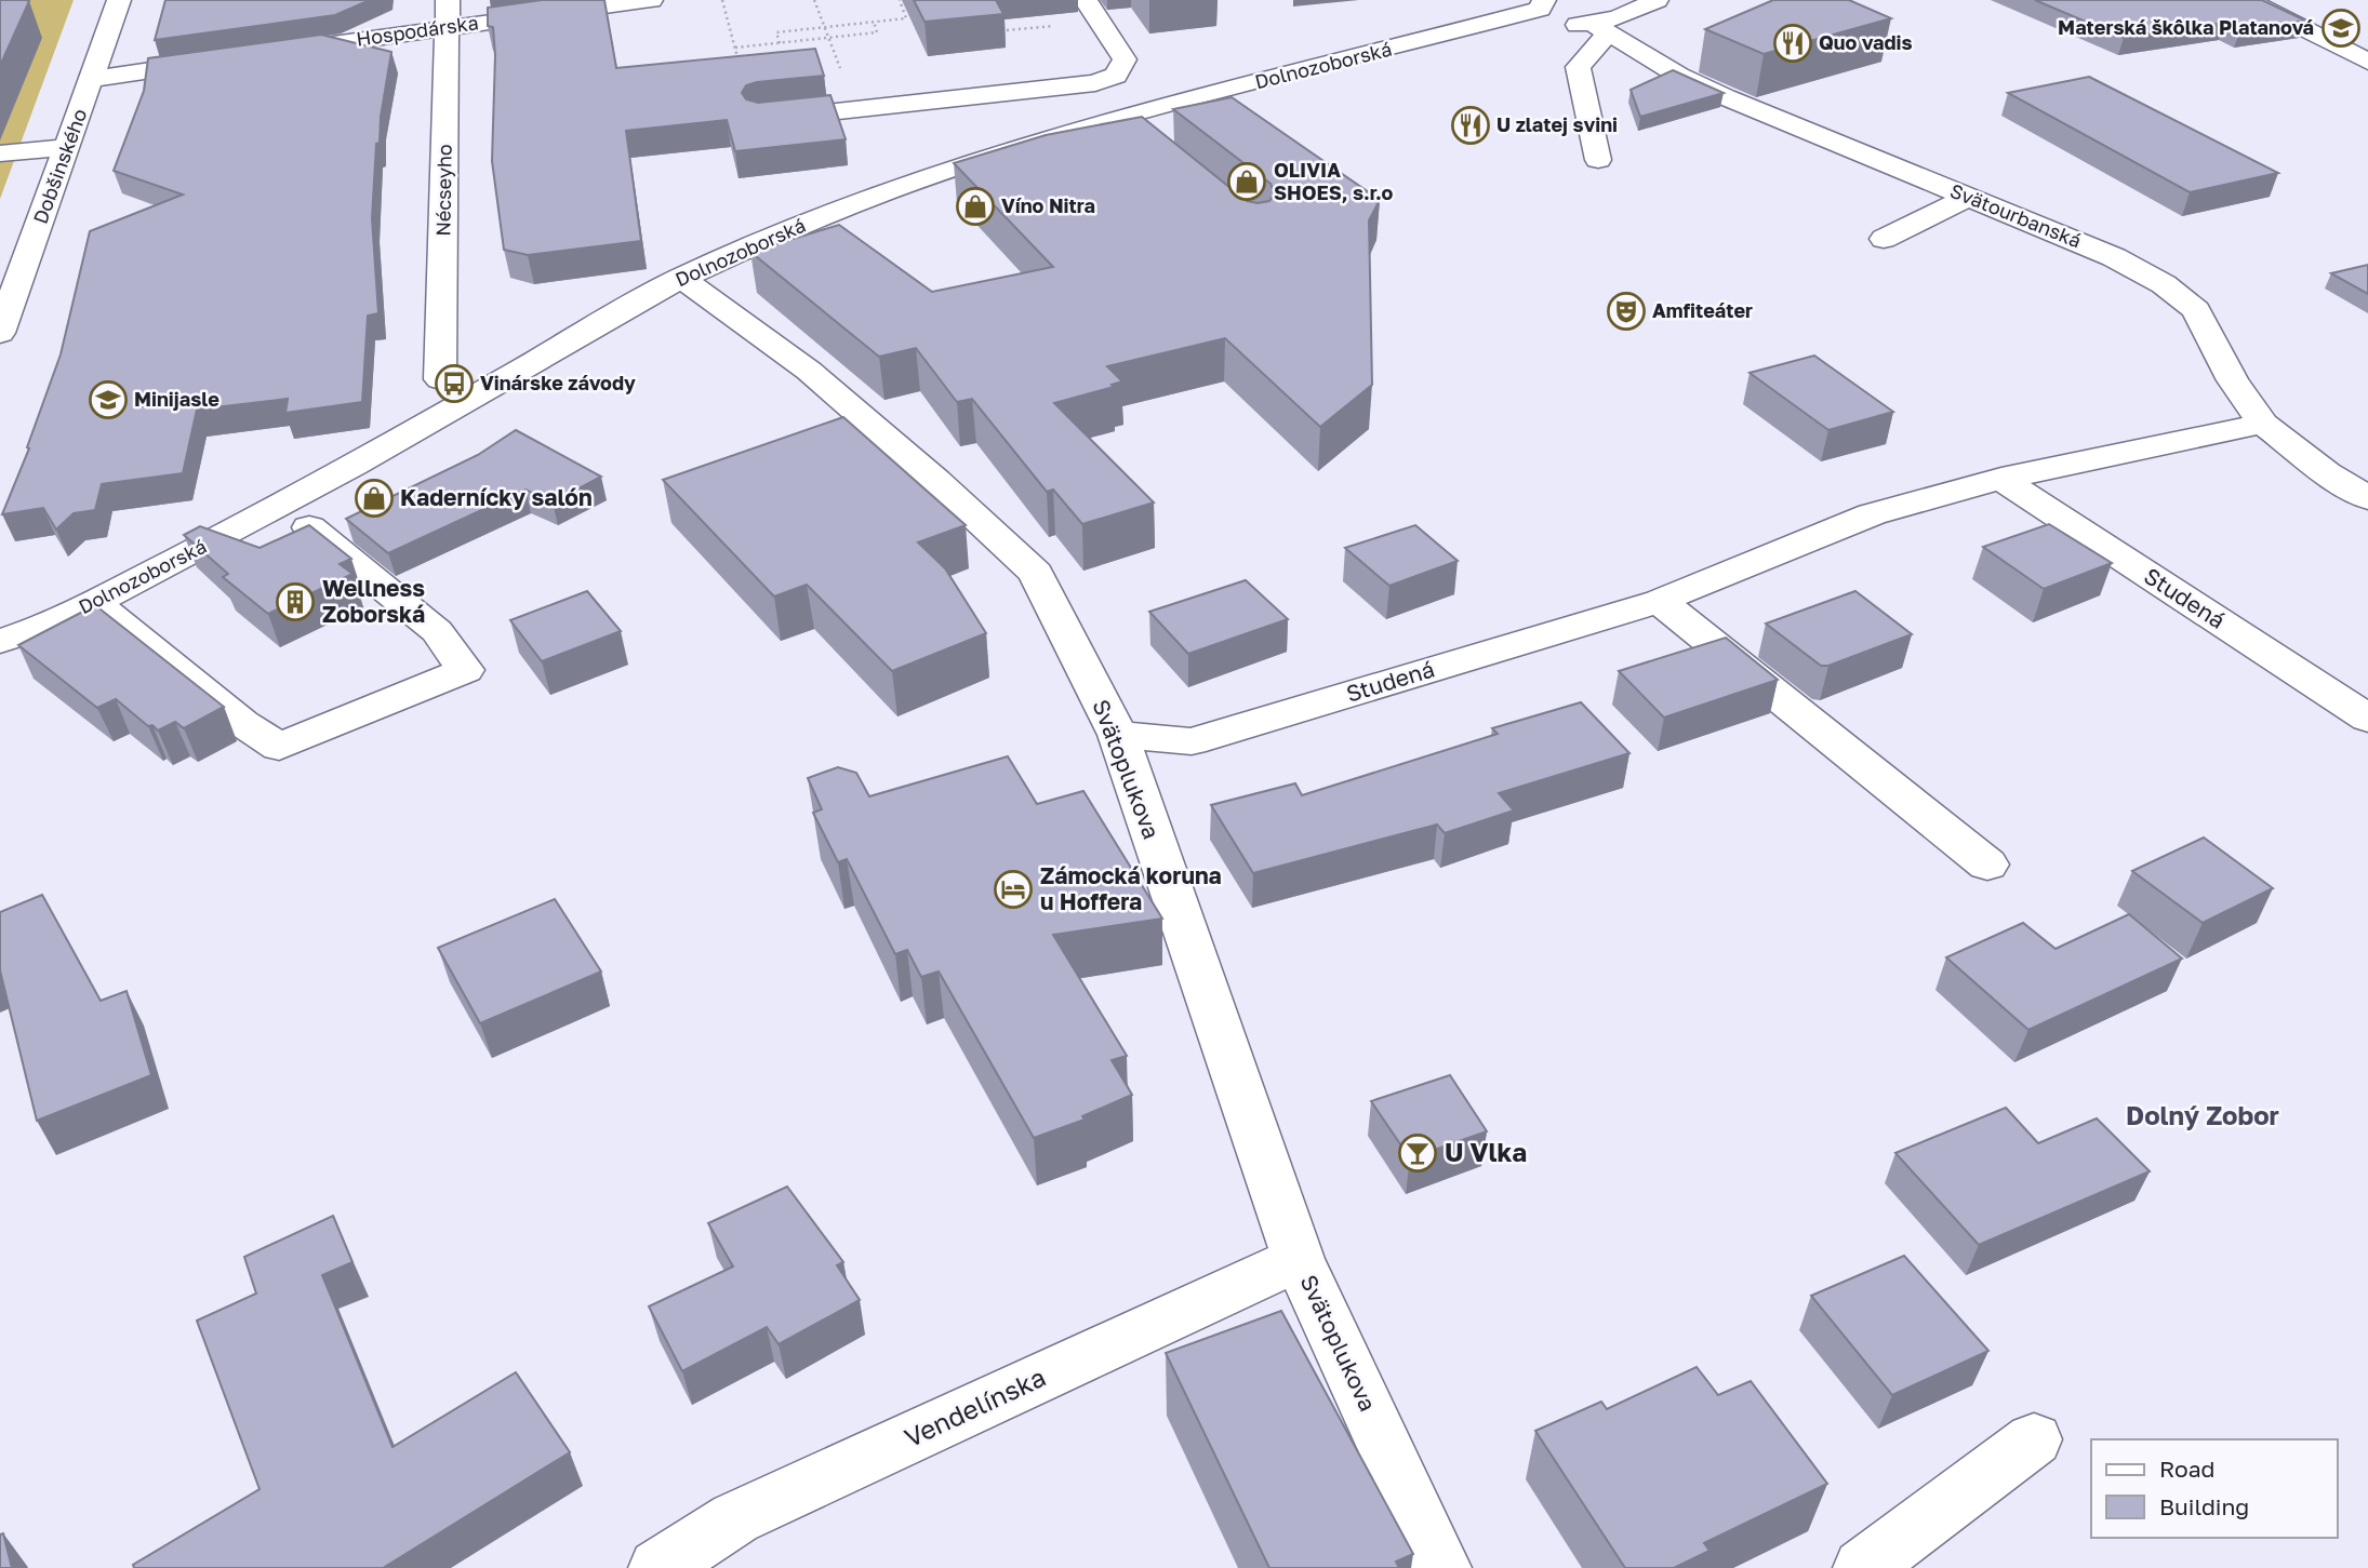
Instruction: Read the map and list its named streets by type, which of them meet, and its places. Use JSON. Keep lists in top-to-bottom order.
{
  "streets": {
    "street": [
      "Hospodárska",
      "Dolnozoborská",
      "Dobšinského",
      "Nécseyho",
      "Svätourbanská",
      "Studená",
      "Svätoplukova",
      "Vendelínska"
    ]
  },
  "crossings": [
    ["Hospodárska", "Nécseyho"],
    ["Dolnozoborská", "Svätourbanská"],
    ["Dolnozoborská", "Svätoplukova"],
    ["Svätourbanská", "Studená"],
    ["Studená", "Svätoplukova"],
    ["Svätoplukova", "Vendelínska"]
  ],
  "districts": ["Dolný Zobor"],
  "places": {
    "school or university": ["Materská škôlka Platanová", "Minijasle"],
    "restaurant": ["Quo vadis", "U zlatej svini"],
    "shop": ["OLIVIA SHOES, s.r.o", "Víno Nitra", "Kadernícky salón"],
    "theatre": ["Amfiteáter"],
    "bus stop": ["Vinárske závody"],
    "building": ["Wellness Zoborská"],
    "hotel": ["Zámocká koruna u Hoffera"],
    "bar": ["U Vlka"]
  },
  "legend": ["Road", "Building"]
}
